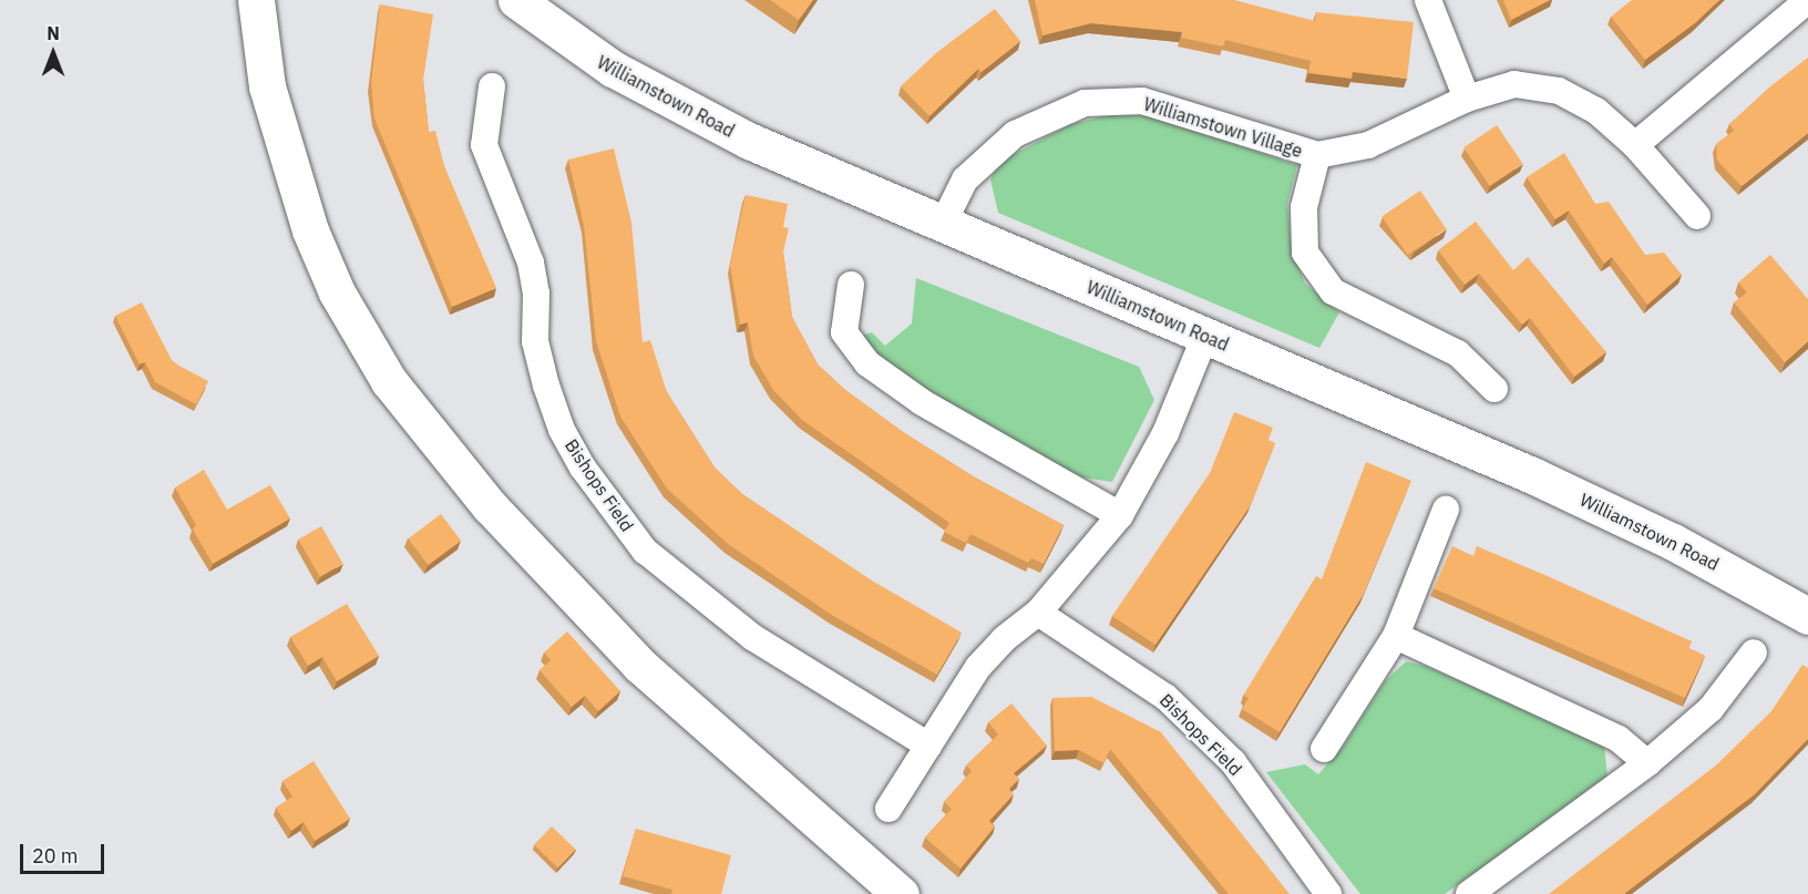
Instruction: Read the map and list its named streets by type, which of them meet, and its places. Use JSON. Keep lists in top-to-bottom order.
{
  "streets": {
    "street": ["Williamstown Road", "Williamstown Village", "Bishops Field"]
  },
  "crossings": [
    ["Williamstown Road", "Williamstown Village"]
  ],
  "scale_bar": "20 m",
  "north": "top"
}
